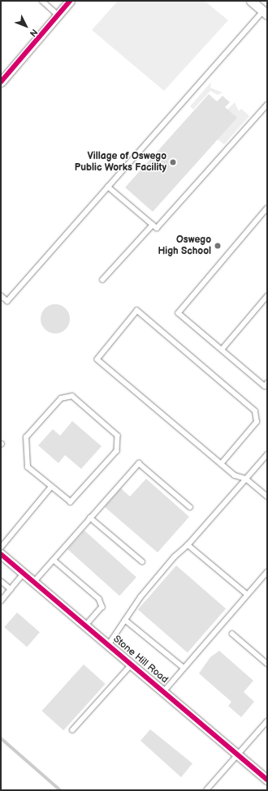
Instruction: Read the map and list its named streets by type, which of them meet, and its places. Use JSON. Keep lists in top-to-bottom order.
{
  "streets": {
    "street": ["Stone Hill Road"]
  },
  "places": ["Village of Oswego Public Works Facility", "Oswego High School"],
  "north": "bottom right"
}
